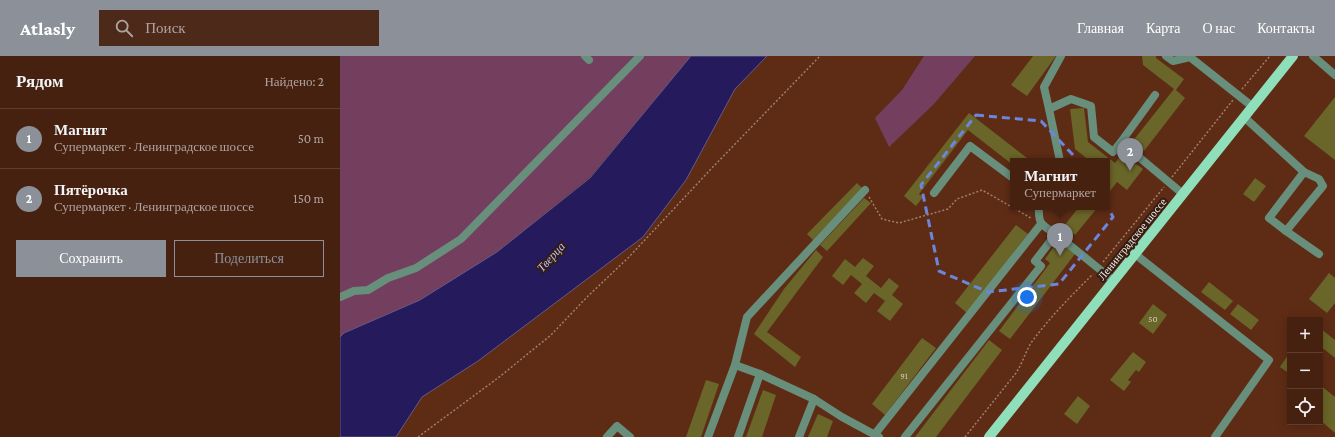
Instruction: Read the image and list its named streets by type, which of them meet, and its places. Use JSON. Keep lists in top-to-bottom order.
{
  "streets": {
    "main road": ["Ленинградское шоссе"]
  },
  "water": ["Тверца"],
  "house_numbers": ["50", "91"],
  "page": {
    "header": "Atlasly",
    "search": "Поиск",
    "nav": [
      "Главная",
      "Карта",
      "О нас",
      "Контакты"
    ],
    "heading": ["Рядом", "Найдено: 2"],
    "list": [
      {
        "mark": "1",
        "name": "Магнит",
        "note": "Супермаркет · Ленинградское шоссе",
        "value": "50 m"
      },
      {
        "mark": "2",
        "name": "Пятёрочка",
        "note": "Супермаркет · Ленинградское шоссе",
        "value": "150 m"
      }
    ],
    "pins": ["2", "1"],
    "popup": ["Магнит", "Супермаркет"],
    "buttons": ["Сохранить", "Поделиться"],
    "map_buttons": ["+", "−"]
  }
}
